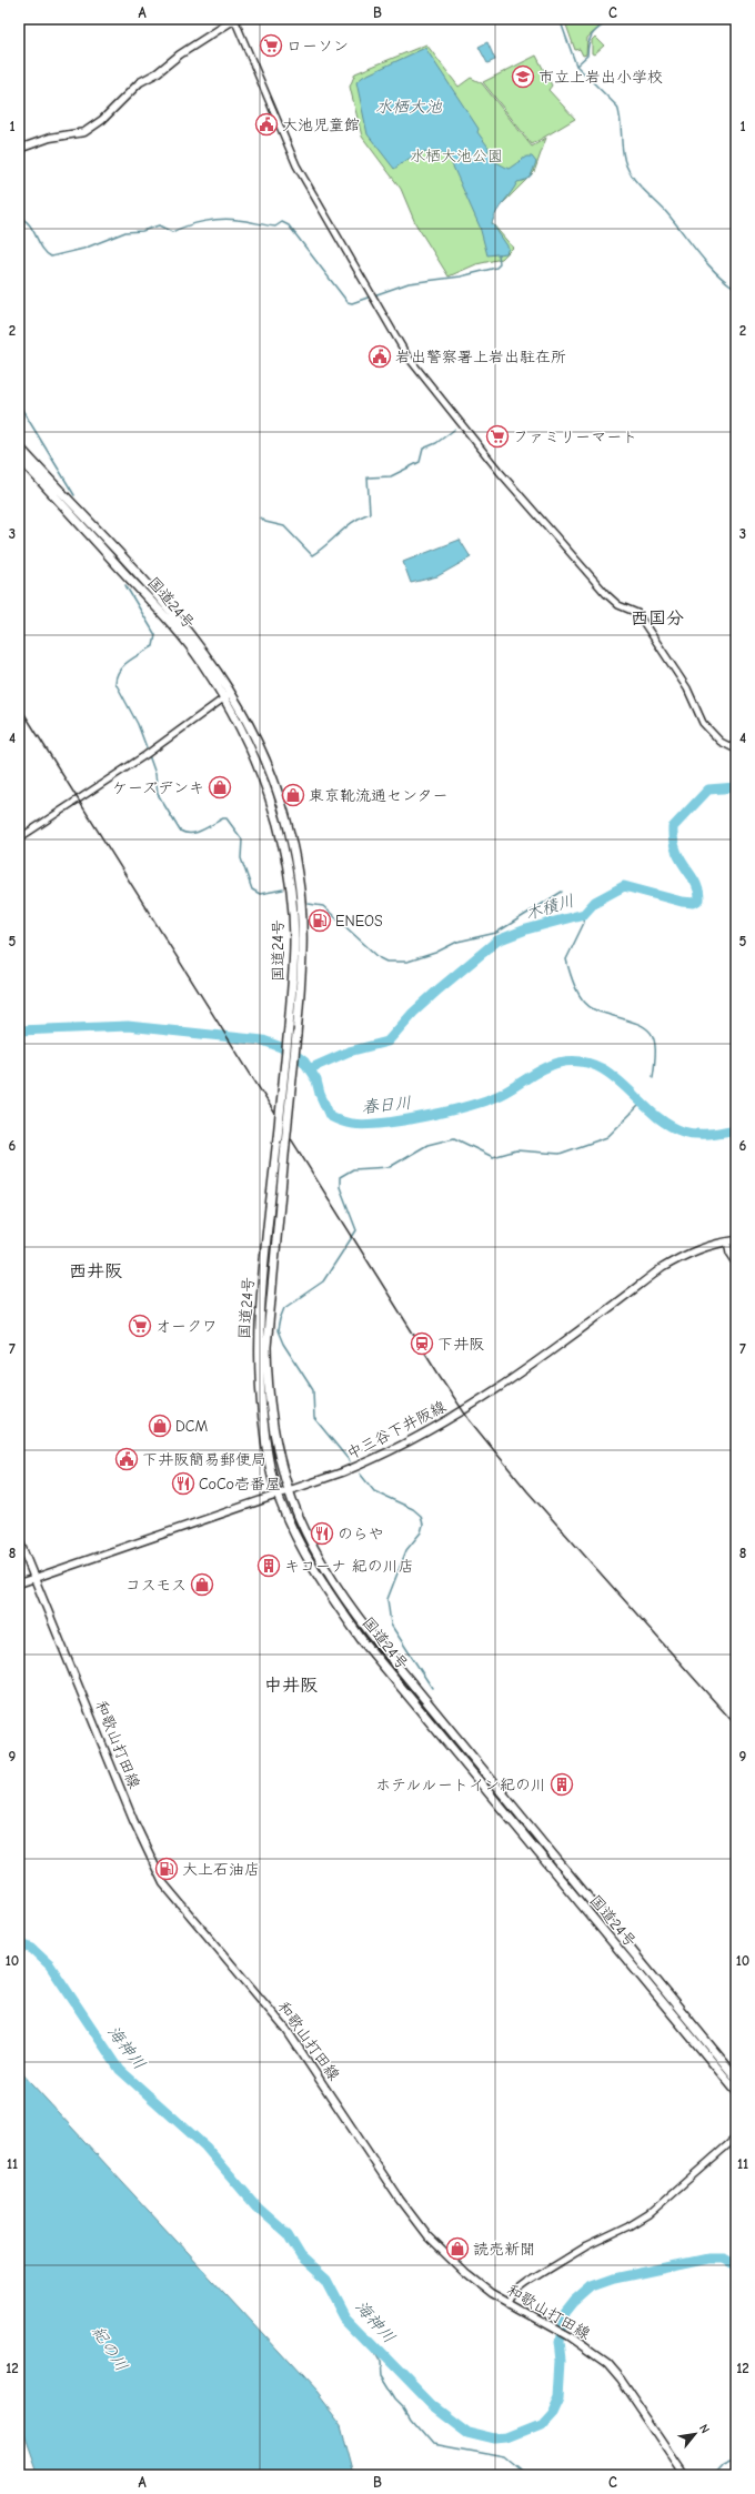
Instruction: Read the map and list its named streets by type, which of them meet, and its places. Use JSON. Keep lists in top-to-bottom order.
{
  "streets": {
    "highway": ["国道24号"],
    "main road": ["中三谷下井阪線", "和歌山打田線"]
  },
  "crossings": [
    ["国道24号", "中三谷下井阪線"],
    ["中三谷下井阪線", "和歌山打田線"]
  ],
  "districts": ["西国分", "西井阪", "中井阪"],
  "water": [
    "水栖大池",
    "木積川",
    "春日川",
    "海神川",
    "紀の川"
  ],
  "parks": ["水栖大池公園"],
  "places": {
    "supermarket": ["ローソン", "ファミリーマート", "オークワ"],
    "school or university": ["市立上岩出小学校"],
    "public building": ["大池児童館", "岩出警察署上岩出駐在所", "下井阪簡易郵便局"],
    "shop": [
      "ケーズデンキ",
      "東京靴流通センター",
      "DCM",
      "コスモス",
      "読売新聞"
    ],
    "fuel station": ["ENEOS", "大上石油店"],
    "station": ["下井阪"],
    "restaurant": ["CoCo壱番屋", "のらや"],
    "building": ["キコーナ 紀の川店", "ホテルルートイン紀の川"]
  },
  "north": "top right",
  "grid": {
    "columns": ["A", "B", "C"],
    "rows": [
      "1",
      "2",
      "3",
      "4",
      "5",
      "6",
      "7",
      "8",
      "9",
      "10",
      "11",
      "12"
    ]
  }
}
